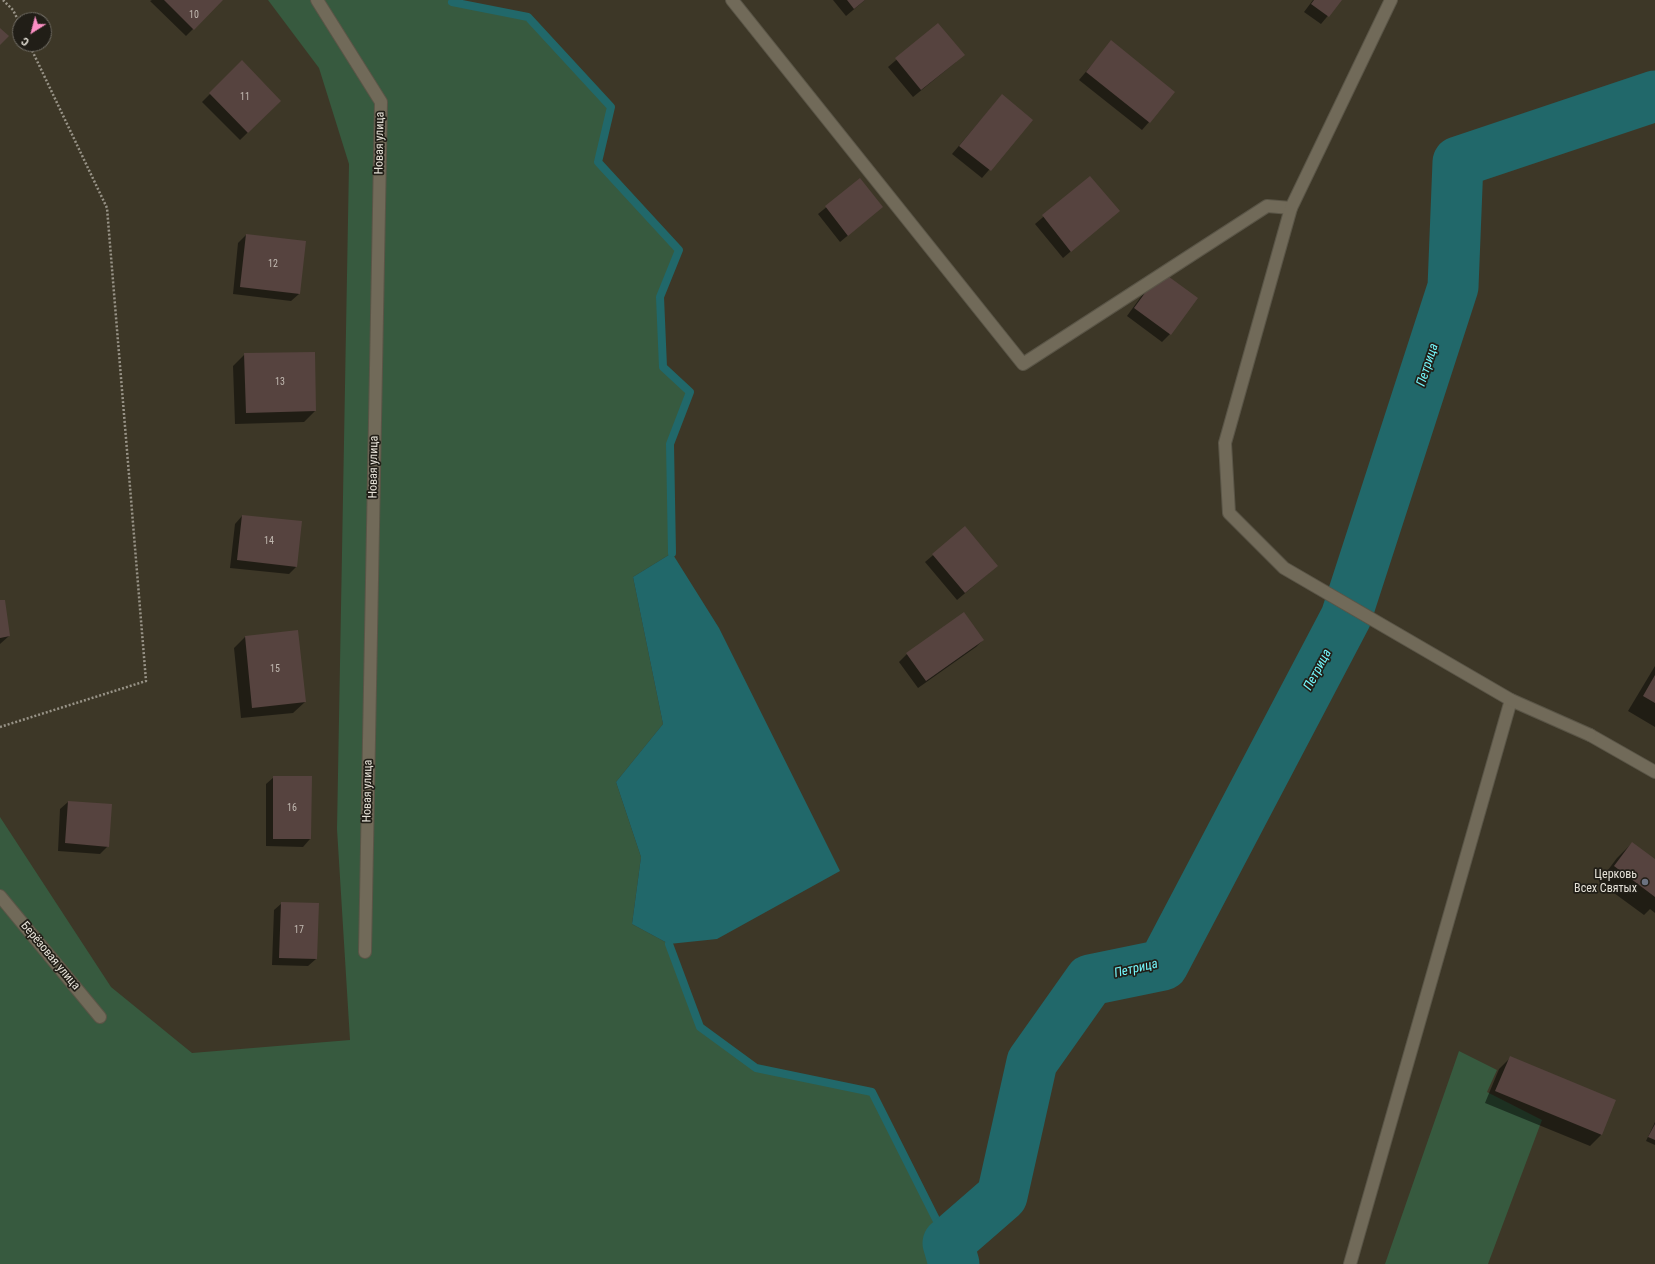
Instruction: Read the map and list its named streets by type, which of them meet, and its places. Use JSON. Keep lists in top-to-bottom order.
{
  "streets": {
    "street": ["Новая улица", "Берёзовая улица"]
  },
  "water": ["Петрица"],
  "places": ["Церковь Всех Святых"],
  "house_numbers": [
    "10",
    "11",
    "12",
    "13",
    "14",
    "15",
    "16",
    "17"
  ],
  "north": "bottom left"
}
